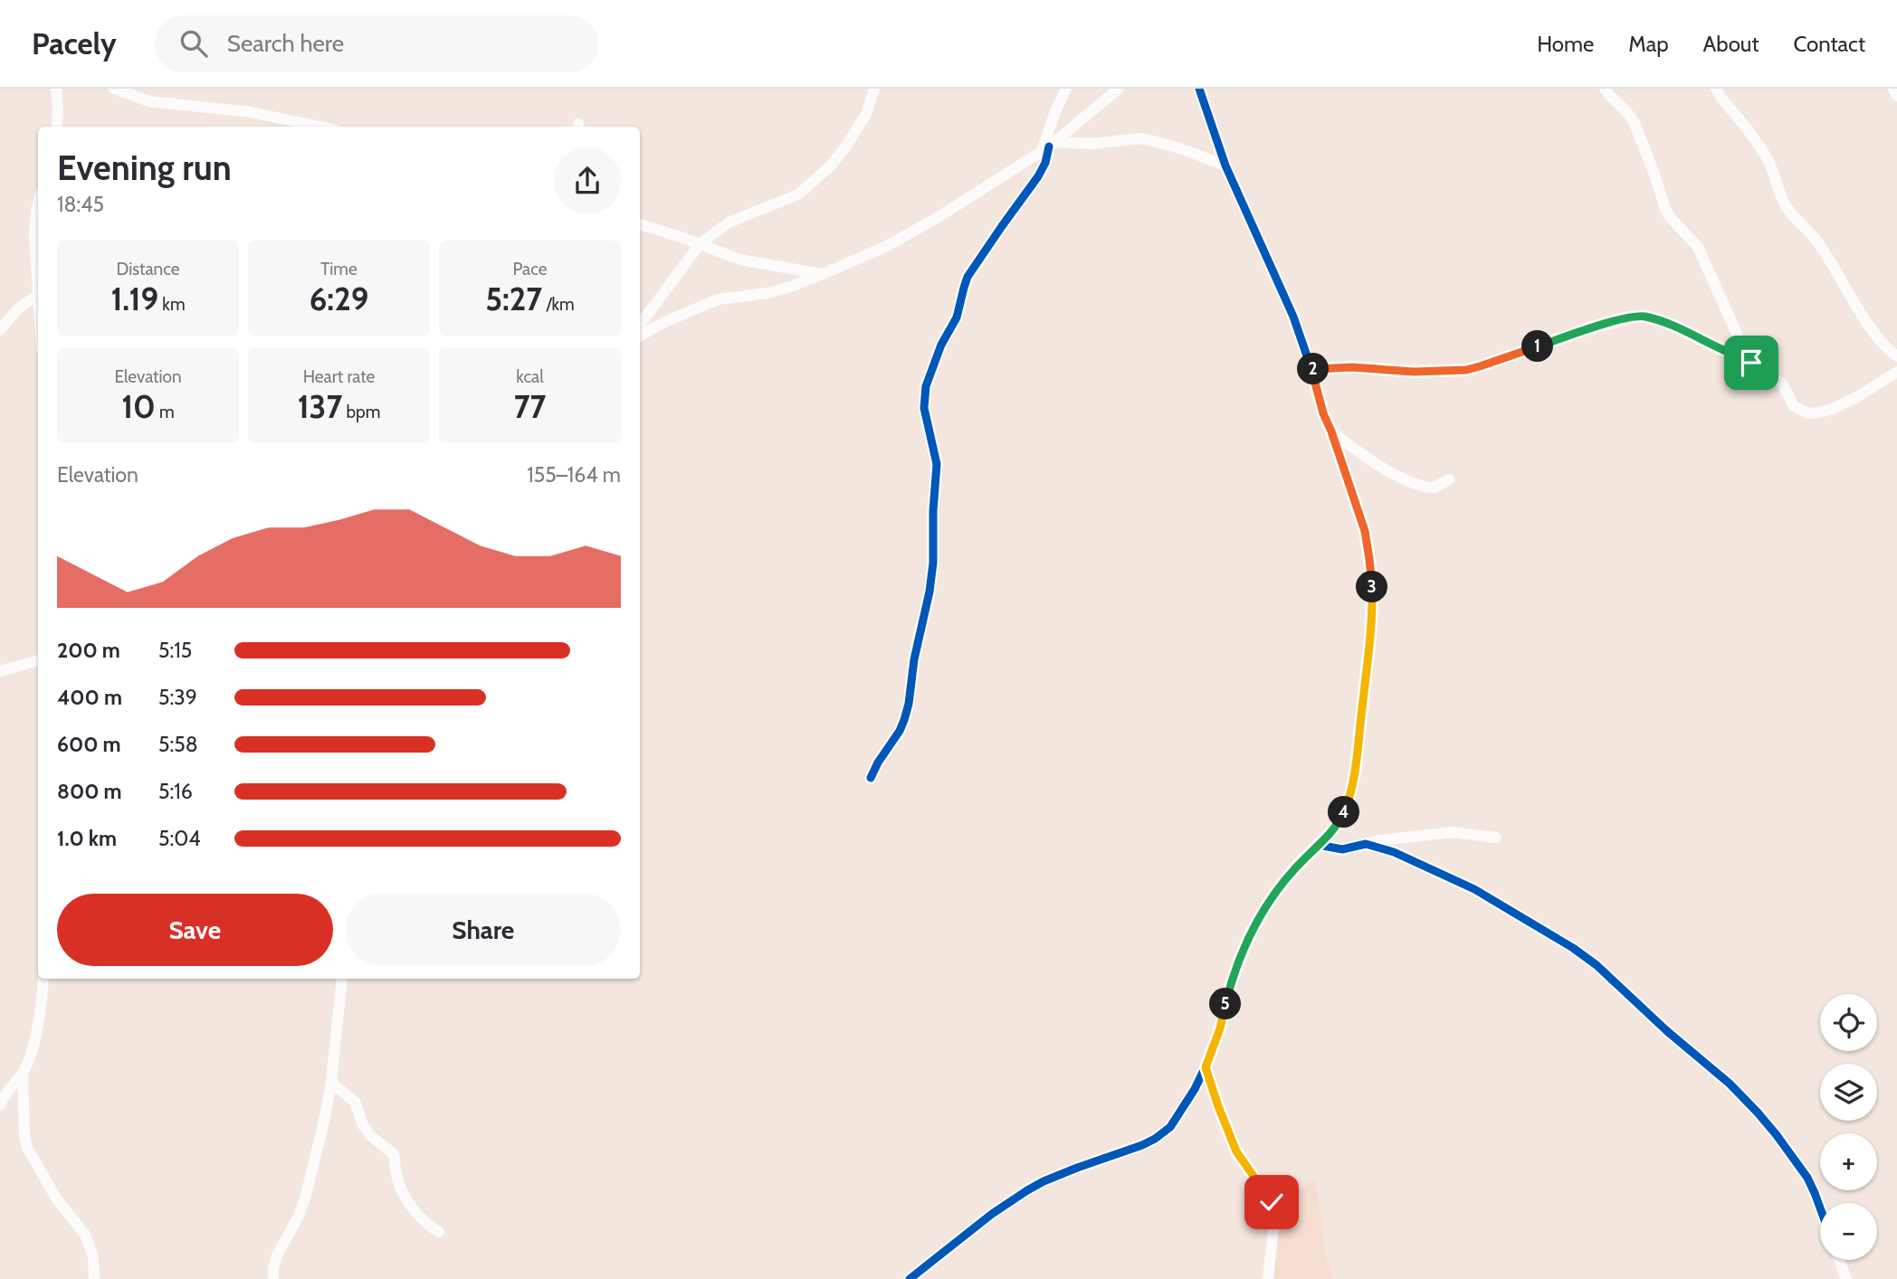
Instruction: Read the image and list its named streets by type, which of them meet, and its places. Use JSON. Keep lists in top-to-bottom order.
{
  "page": {
    "header": "Pacely",
    "search": "Search here",
    "nav": [
      "Home",
      "Map",
      "About",
      "Contact"
    ],
    "heading": ["Evening run", "18:45"],
    "stats": [
      ["Distance", "1.19 km"],
      ["Time", "6:29"],
      ["Pace", "5:27 /km"],
      ["Elevation", "10 m"],
      ["Heart rate", "137 bpm"],
      ["kcal", "77"]
    ],
    "pins": [
      "1",
      "2",
      "3",
      "4",
      "5"
    ],
    "chart": ["Elevation", "155–164 m"],
    "list": [
      {
        "name": "200 m",
        "note": "5:15"
      },
      {
        "name": "400 m",
        "note": "5:39"
      },
      {
        "name": "600 m",
        "note": "5:58"
      },
      {
        "name": "800 m",
        "note": "5:16"
      },
      {
        "name": "1.0 km",
        "note": "5:04"
      }
    ],
    "buttons": ["Save", "Share"],
    "map_buttons": ["+", "−"]
  }
}
